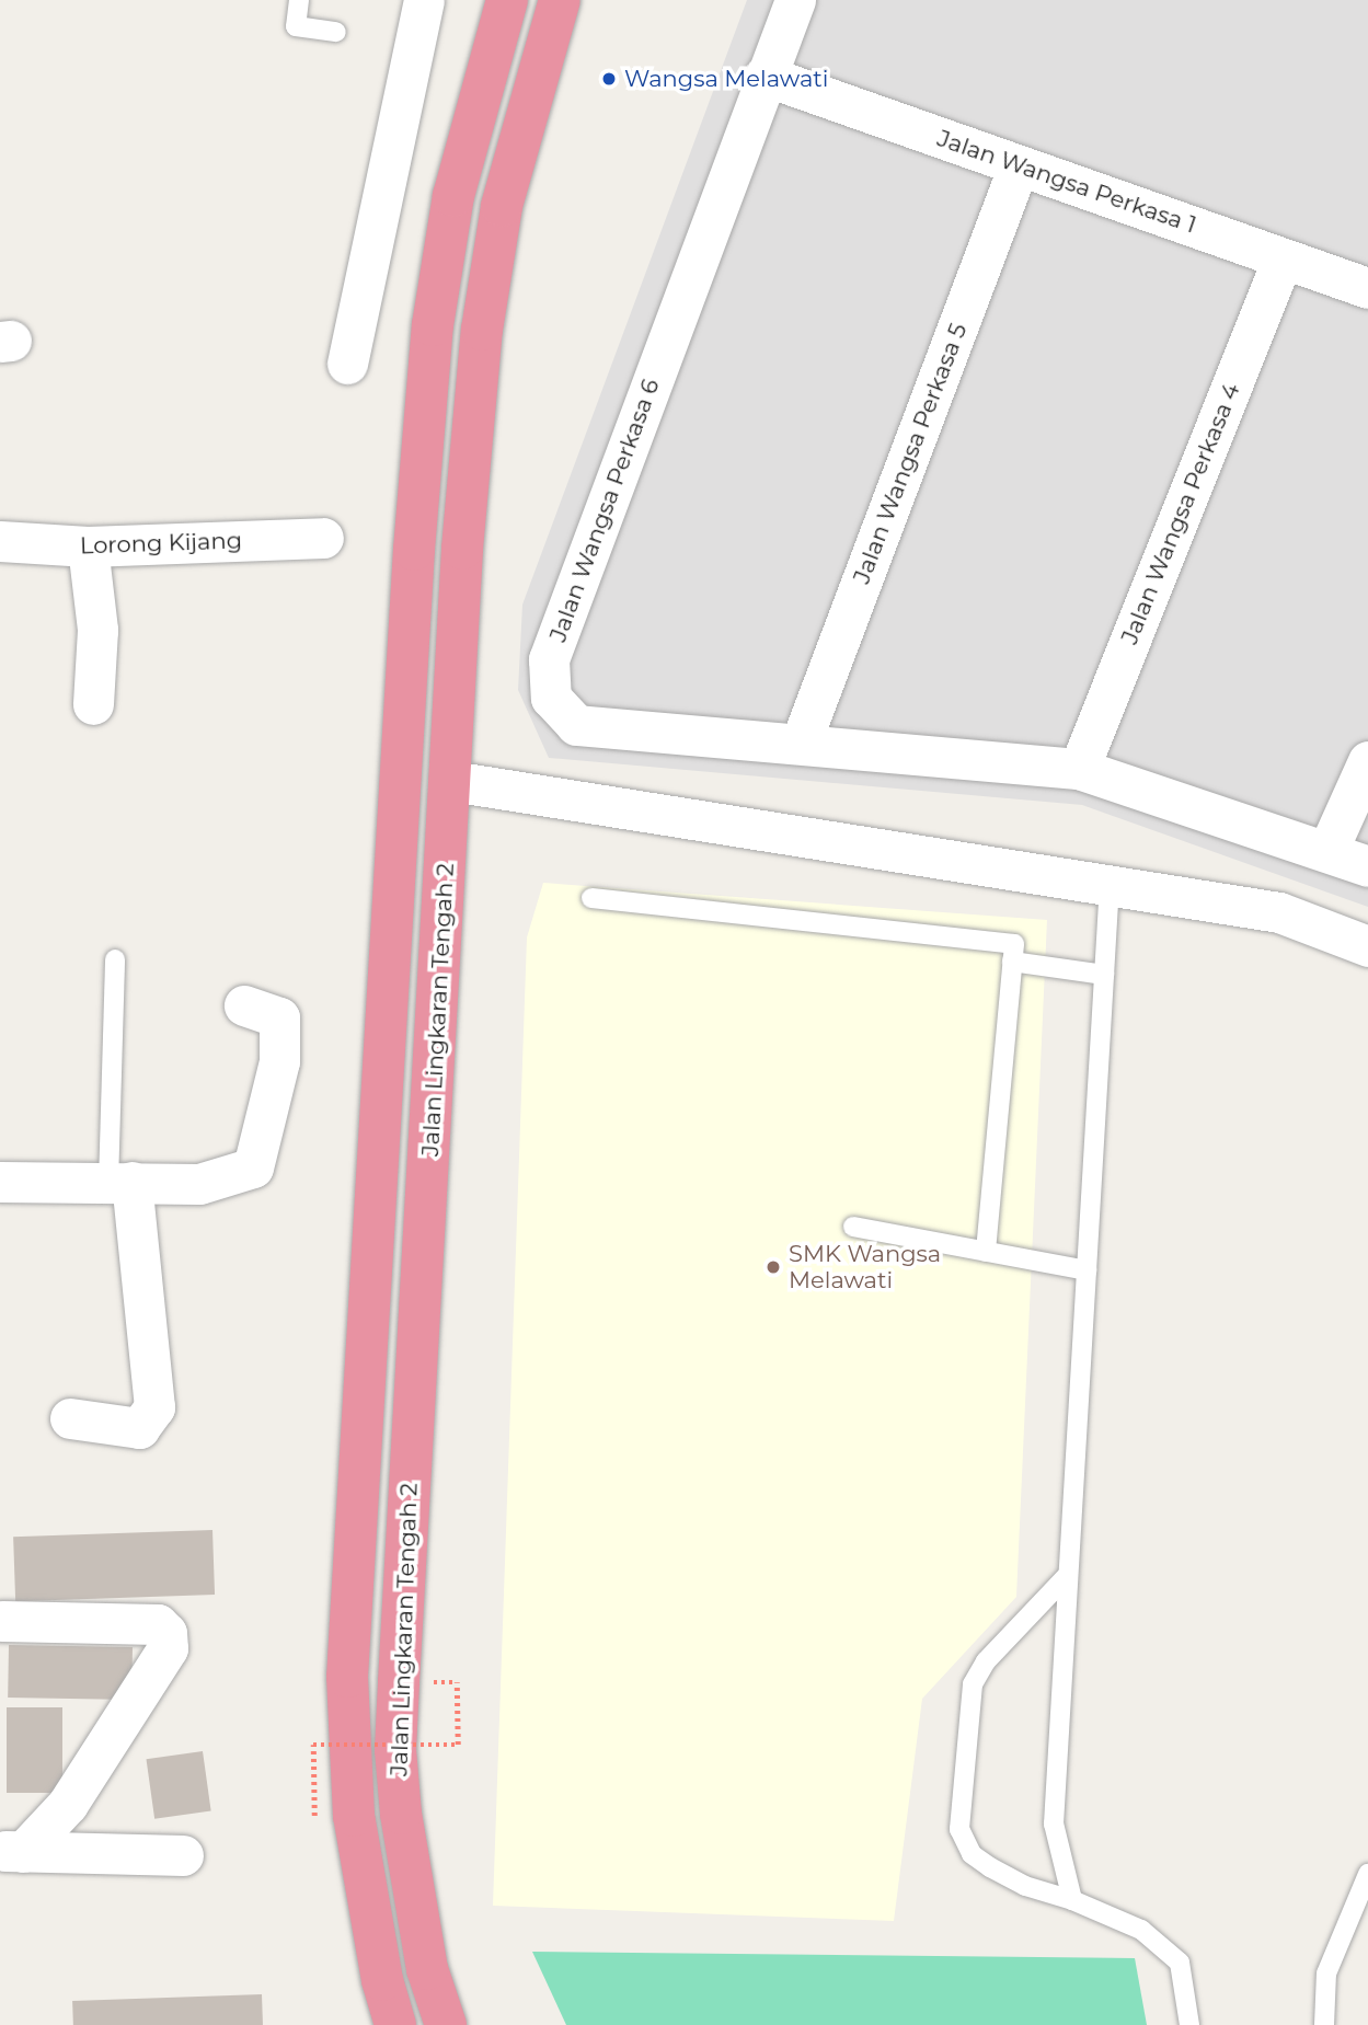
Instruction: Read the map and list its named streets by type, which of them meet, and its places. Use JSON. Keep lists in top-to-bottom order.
{
  "streets": {
    "highway": ["Jalan Lingkaran Tengah 2"],
    "street": [
      "Jalan Wangsa Perkasa 1",
      "Jalan Wangsa Perkasa 5",
      "Jalan Wangsa Perkasa 6",
      "Jalan Wangsa Perkasa 4",
      "Lorong Kijang"
    ]
  },
  "crossings": [
    ["Jalan Wangsa Perkasa 1", "Jalan Wangsa Perkasa 5"],
    ["Jalan Wangsa Perkasa 1", "Jalan Wangsa Perkasa 6"],
    ["Jalan Wangsa Perkasa 1", "Jalan Wangsa Perkasa 4"],
    ["Jalan Wangsa Perkasa 5", "Jalan Wangsa Perkasa 6"],
    ["Jalan Wangsa Perkasa 6", "Jalan Wangsa Perkasa 4"]
  ],
  "places": ["Wangsa Melawati", "SMK Wangsa Melawati"]
}
